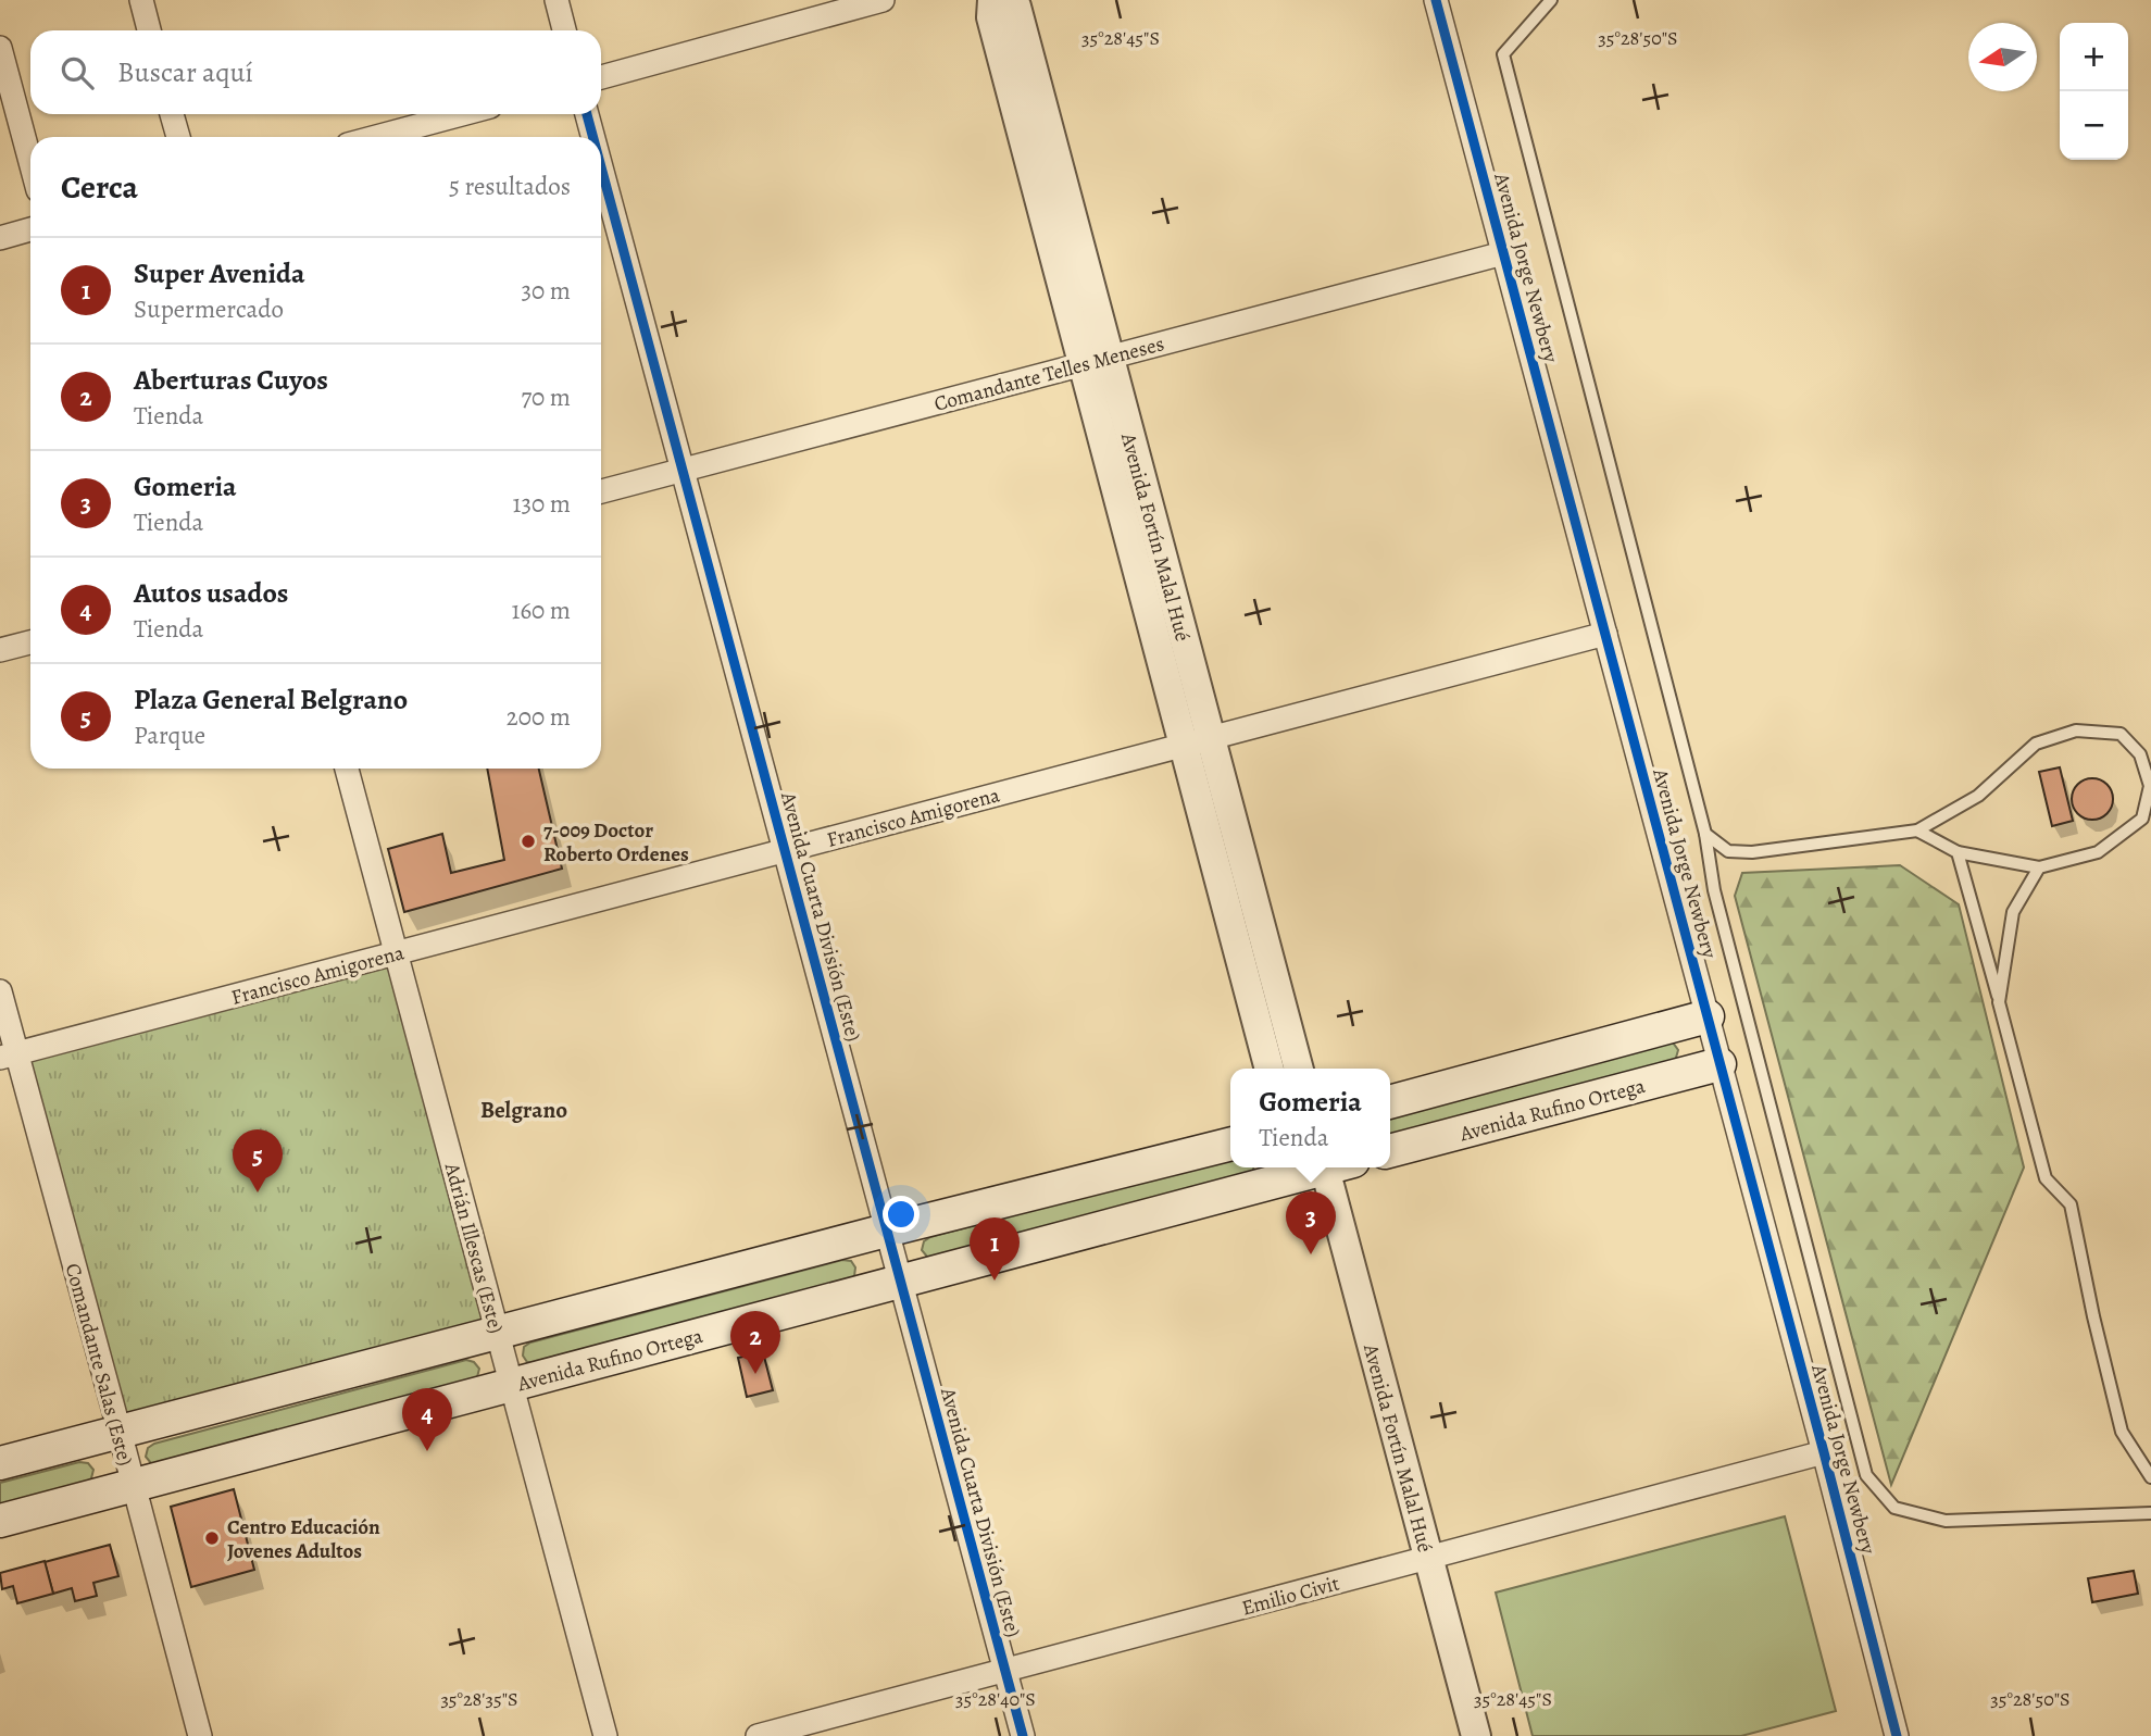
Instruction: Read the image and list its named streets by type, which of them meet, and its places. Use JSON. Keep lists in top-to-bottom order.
{
  "streets": {
    "main road": ["Avenida Rufino Ortega"],
    "street": [
      "Avenida Jorge Newbery",
      "Comandante Telles Meneses",
      "Avenida Fortín Malal Hué",
      "Francisco Amigorena",
      "Avenida Cuarta División (Este)",
      "Adrián Illescas (Este)",
      "Comandante Salas (Este)",
      "Emilio Civit"
    ]
  },
  "crossings": [
    ["Avenida Jorge Newbery", "Comandante Telles Meneses"],
    ["Avenida Jorge Newbery", "Francisco Amigorena"],
    ["Avenida Jorge Newbery", "Avenida Rufino Ortega"],
    ["Avenida Jorge Newbery", "Emilio Civit"],
    ["Comandante Telles Meneses", "Avenida Fortín Malal Hué"],
    ["Comandante Telles Meneses", "Avenida Cuarta División (Este)"],
    ["Avenida Fortín Malal Hué", "Francisco Amigorena"],
    ["Avenida Fortín Malal Hué", "Emilio Civit"],
    ["Francisco Amigorena", "Avenida Cuarta División (Este)"],
    ["Francisco Amigorena", "Adrián Illescas (Este)"],
    ["Francisco Amigorena", "Comandante Salas (Este)"],
    ["Avenida Cuarta División (Este)", "Avenida Rufino Ortega"],
    ["Avenida Cuarta División (Este)", "Emilio Civit"],
    ["Avenida Rufino Ortega", "Adrián Illescas (Este)"],
    ["Avenida Rufino Ortega", "Comandante Salas (Este)"]
  ],
  "districts": ["Belgrano"],
  "places": ["7-009 Doctor Roberto Ordenes", "Centro Educación Jovenes Adultos"],
  "north": "left",
  "page": {
    "map_buttons": ["+", "−"],
    "search": "Buscar aquí",
    "heading": ["Cerca", "5 resultados"],
    "list": [
      {
        "mark": "1",
        "name": "Super Avenida",
        "note": "Supermercado",
        "value": "30 m"
      },
      {
        "mark": "2",
        "name": "Aberturas Cuyos",
        "note": "Tienda",
        "value": "70 m"
      },
      {
        "mark": "3",
        "name": "Gomeria",
        "note": "Tienda",
        "value": "130 m"
      },
      {
        "mark": "4",
        "name": "Autos usados",
        "note": "Tienda",
        "value": "160 m"
      },
      {
        "mark": "5",
        "name": "Plaza General Belgrano",
        "note": "Parque",
        "value": "200 m"
      }
    ],
    "popup": ["Gomeria", "Tienda"],
    "pins": [
      "5",
      "3",
      "1",
      "2",
      "4"
    ]
  },
  "coordinates": [
    "35°28'45\"S",
    "35°28'50\"S",
    "35°28'35\"S",
    "35°28'40\"S"
  ]
}
